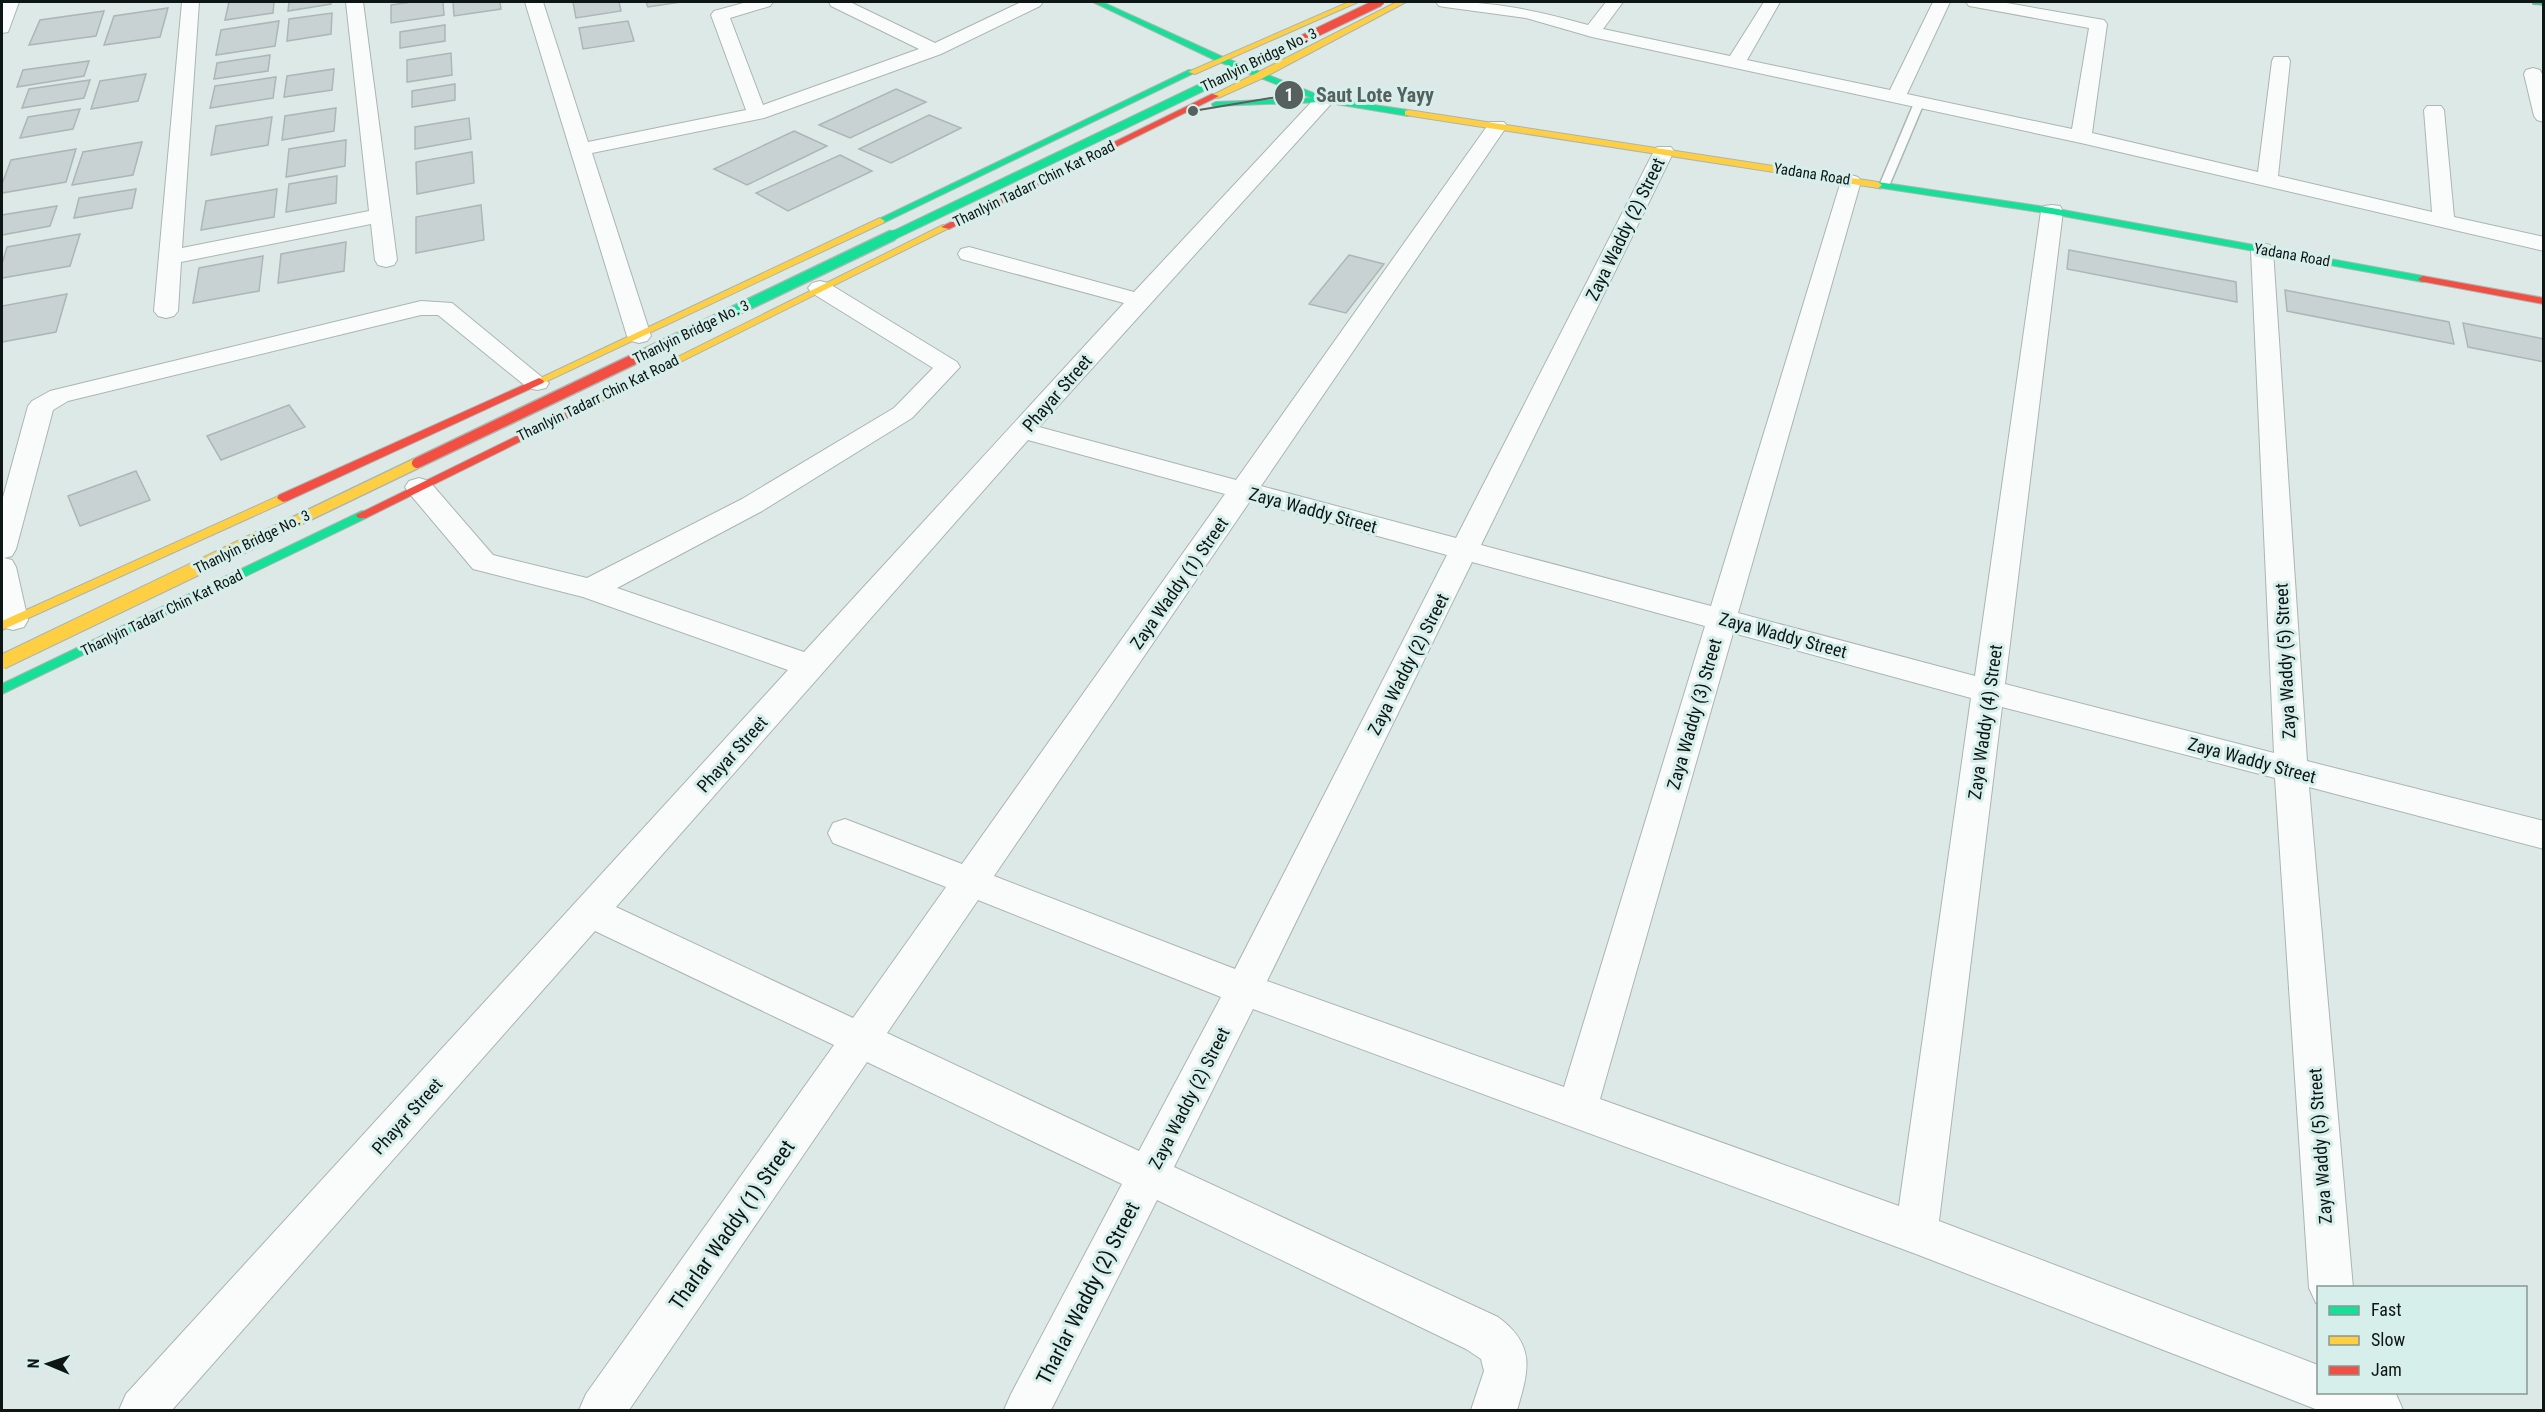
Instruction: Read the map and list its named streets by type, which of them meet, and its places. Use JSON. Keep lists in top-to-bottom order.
{
  "streets": {
    "main road": ["Thanlyin Bridge No. 3", "Yadana Road", "Thanlyin Tadarr Chin Kat Road"],
    "street": [
      "Zaya Waddy (2) Street",
      "Phayar Street",
      "Zaya Waddy Street",
      "Zaya Waddy (1) Street",
      "Zaya Waddy (5) Street",
      "Zaya Waddy (3) Street",
      "Zaya Waddy (4) Street",
      "Tharlar Waddy (1) Street",
      "Tharlar Waddy (2) Street"
    ]
  },
  "crossings": [
    ["Yadana Road", "Thanlyin Tadarr Chin Kat Road"],
    ["Yadana Road", "Zaya Waddy (2) Street"],
    ["Yadana Road", "Phayar Street"],
    ["Yadana Road", "Zaya Waddy (1) Street"],
    ["Yadana Road", "Zaya Waddy (5) Street"],
    ["Yadana Road", "Zaya Waddy (3) Street"],
    ["Yadana Road", "Zaya Waddy (4) Street"],
    ["Zaya Waddy (2) Street", "Zaya Waddy Street"],
    ["Zaya Waddy (2) Street", "Tharlar Waddy (2) Street"],
    ["Phayar Street", "Zaya Waddy Street"],
    ["Zaya Waddy Street", "Zaya Waddy (1) Street"],
    ["Zaya Waddy Street", "Zaya Waddy (5) Street"],
    ["Zaya Waddy Street", "Zaya Waddy (3) Street"],
    ["Zaya Waddy Street", "Zaya Waddy (4) Street"],
    ["Zaya Waddy (1) Street", "Tharlar Waddy (1) Street"]
  ],
  "places": ["Saut Lote Yayy"],
  "legend": ["Fast", "Slow", "Jam"],
  "north": "left"
}
